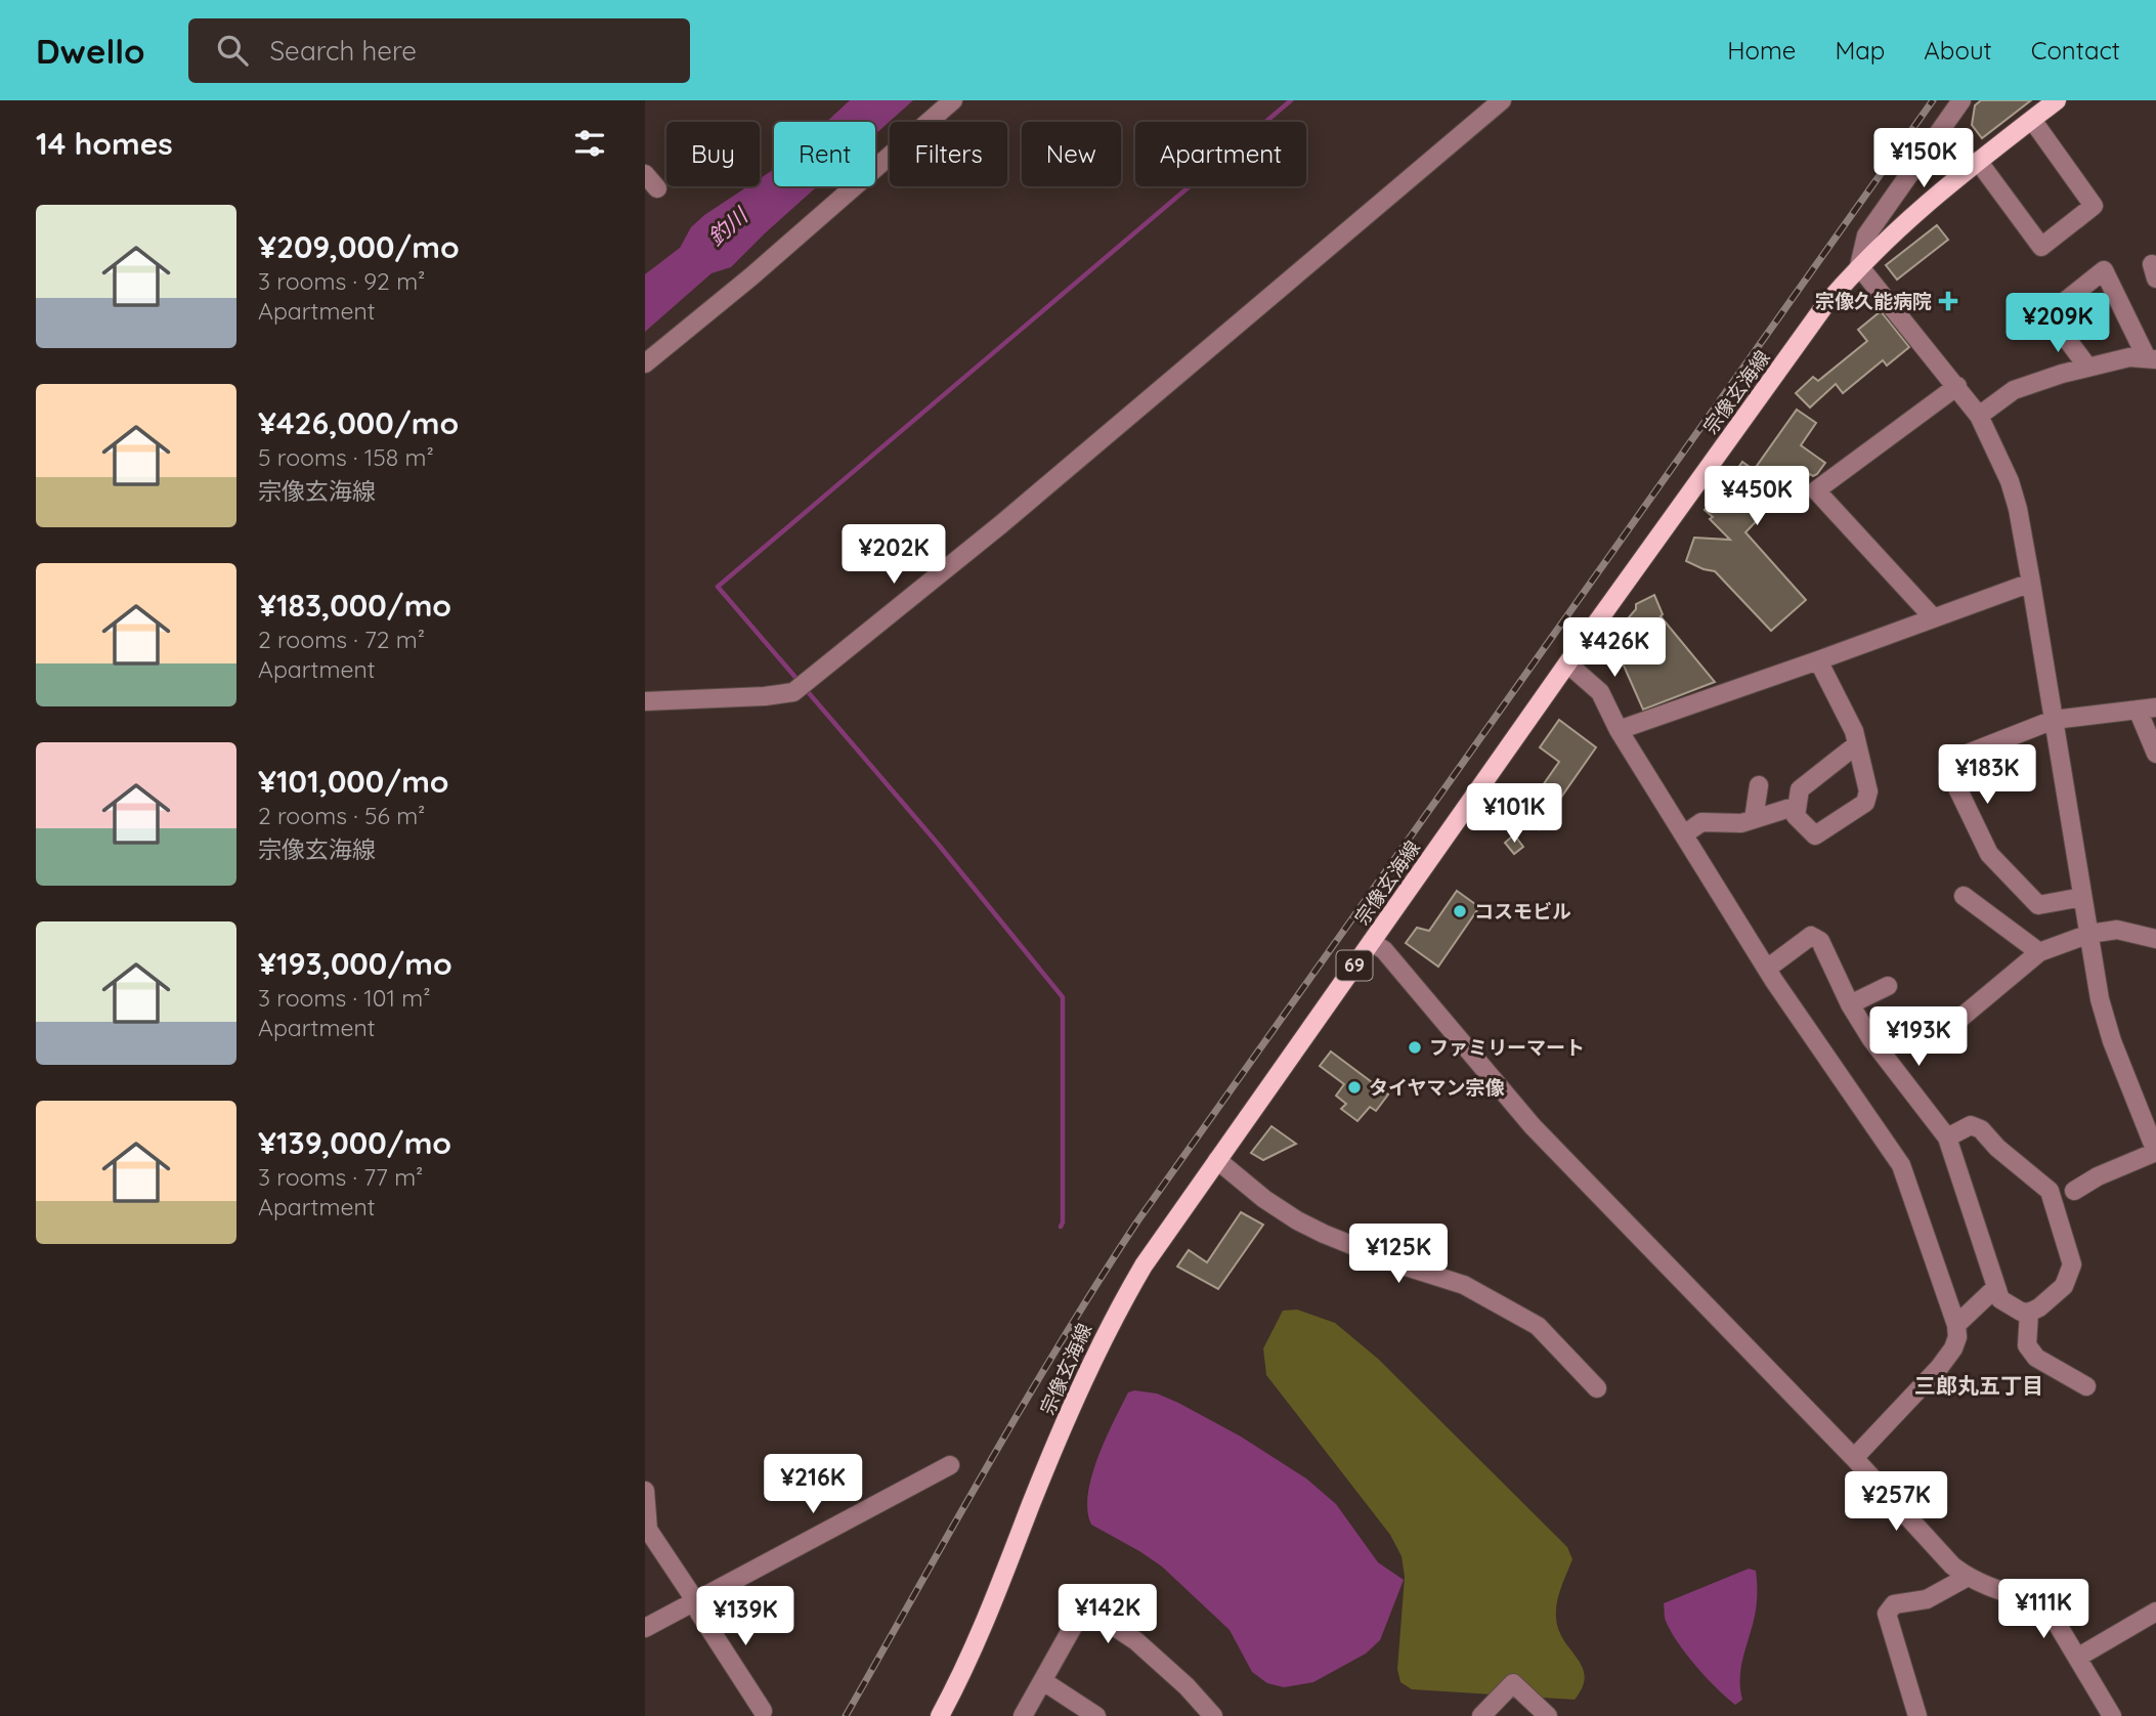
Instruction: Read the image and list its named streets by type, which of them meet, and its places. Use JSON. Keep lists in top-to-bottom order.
{
  "streets": {
    "main road": ["宗像玄海線", "69"]
  },
  "districts": ["三郎丸五丁目"],
  "water": ["釣川"],
  "places": {
    "health": ["宗像久能病院"],
    "other": ["コスモビル", "ファミリーマート", "タイヤマン宗像"]
  },
  "page": {
    "header": "Dwello",
    "search": "Search here",
    "nav": [
      "Home",
      "Map",
      "About",
      "Contact"
    ],
    "heading": "14 homes",
    "chip": [
      "Buy",
      "Rent",
      "Filters",
      "New",
      "Apartment"
    ],
    "price": [
      "¥150K",
      "¥209K",
      "¥450K",
      "¥202K",
      "¥426K",
      "¥183K",
      "¥101K",
      "¥193K",
      "¥125K",
      "¥216K",
      "¥257K",
      "¥111K",
      "¥142K",
      "¥139K"
    ],
    "list": [
      {
        "name": "¥209,000/mo",
        "note": "3 rooms · 92 m² · Apartment"
      },
      {
        "name": "¥426,000/mo",
        "note": "5 rooms · 158 m² · 宗像玄海線"
      },
      {
        "name": "¥183,000/mo",
        "note": "2 rooms · 72 m² · Apartment"
      },
      {
        "name": "¥101,000/mo",
        "note": "2 rooms · 56 m² · 宗像玄海線"
      },
      {
        "name": "¥193,000/mo",
        "note": "3 rooms · 101 m² · Apartment"
      },
      {
        "name": "¥139,000/mo",
        "note": "3 rooms · 77 m² · Apartment"
      }
    ]
  }
}
